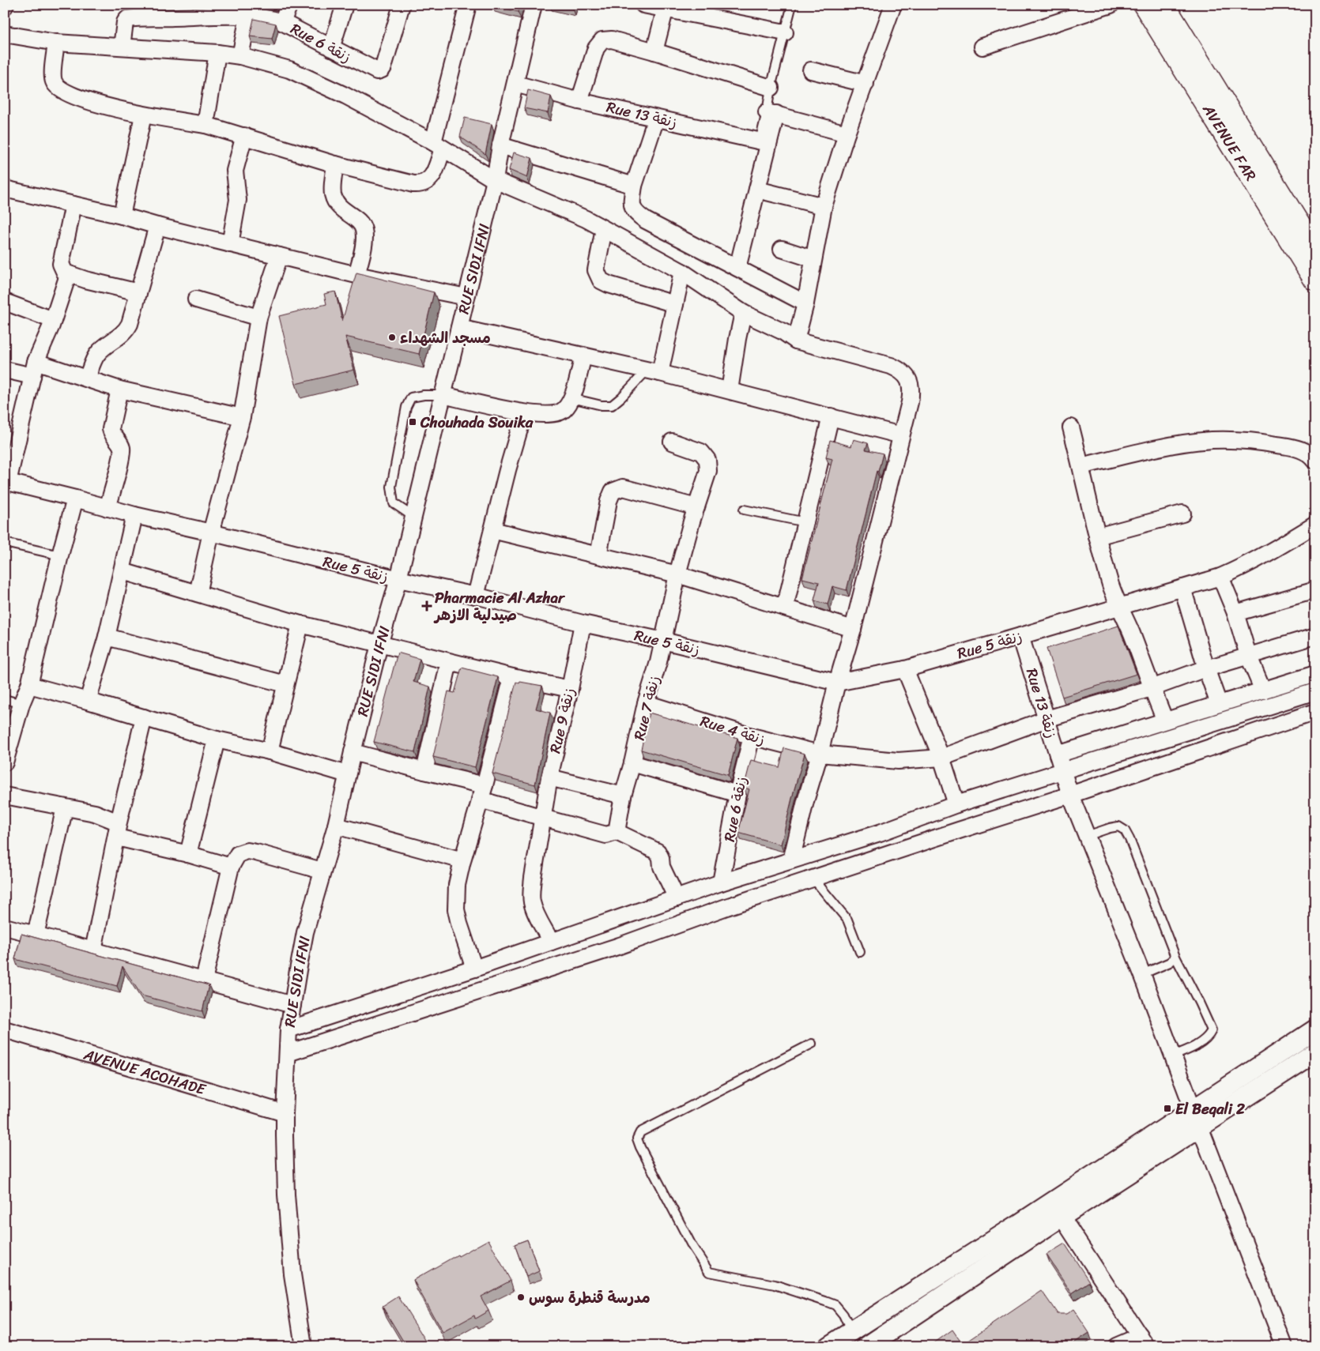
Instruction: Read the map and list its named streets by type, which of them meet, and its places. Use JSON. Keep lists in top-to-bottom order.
{
  "streets": {
    "main road": ["AVENUE FAR"],
    "street": [
      "Rue 6 زنقة",
      "Rue 13 زنقة",
      "RUE SIDI IFNI",
      "Rue 5 زنقة",
      "Rue 7 زنقة",
      "Rue 9 زنقة",
      "Rue 4 زنقة",
      "AVENUE ACOHADE"
    ]
  },
  "crossings": [
    ["Rue 6 زنقة", "Rue 4 زنقة"],
    ["Rue 13 زنقة", "RUE SIDI IFNI"],
    ["Rue 13 زنقة", "Rue 5 زنقة"],
    ["Rue 13 زنقة", "Rue 4 زنقة"],
    ["RUE SIDI IFNI", "Rue 5 زنقة"],
    ["RUE SIDI IFNI", "AVENUE ACOHADE"],
    ["Rue 5 زنقة", "Rue 7 زنقة"],
    ["Rue 5 زنقة", "Rue 9 زنقة"],
    ["Rue 7 زنقة", "Rue 4 زنقة"]
  ],
  "places": {
    "other": ["مسجد الشهداء", "مدرسة قنطرة سوس"],
    "transit": ["Chouhada Souika", "El Beqali 2"],
    "health": ["Pharmacie Al Azhar صيدلية الازهر"]
  }
}
